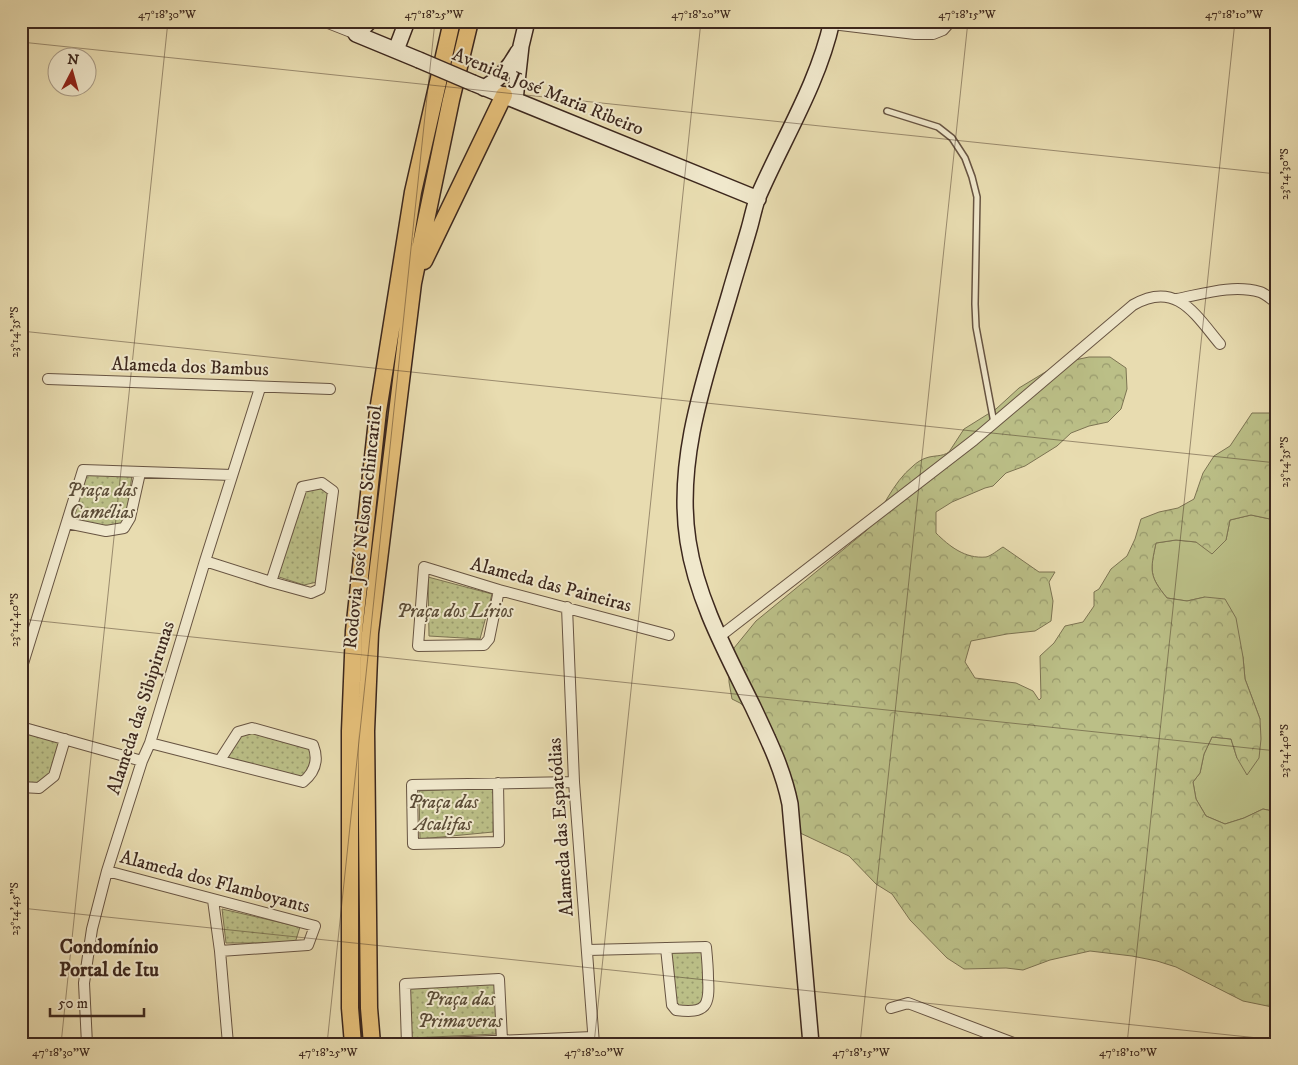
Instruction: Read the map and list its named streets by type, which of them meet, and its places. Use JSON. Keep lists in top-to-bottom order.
{
  "streets": {
    "main road": ["Avenida José Maria Ribeiro", "Rodovia José Nelson Schincariol"],
    "street": [
      "Alameda dos Bambus",
      "Alameda das Paineiras",
      "Alameda das Sibipirunas",
      "Alameda das Espatódias",
      "Alameda dos Flamboyants"
    ]
  },
  "crossings": [
    ["Alameda dos Bambus", "Alameda das Sibipirunas"],
    ["Alameda das Paineiras", "Alameda das Espatódias"],
    ["Alameda das Sibipirunas", "Alameda dos Flamboyants"]
  ],
  "districts": ["Condomínio Portal de Itu"],
  "parks": [
    "Praça das Camélias",
    "Praça dos Lírios",
    "Praça das Acalifas",
    "Praça das Primaveras"
  ],
  "scale_bar": "50 m",
  "north": "top",
  "coordinates": [
    "47°18'30\"W",
    "47°18'25\"W",
    "47°18'20\"W",
    "47°18'15\"W",
    "47°18'10\"W",
    "23°14'30\"S",
    "23°14'35\"S",
    "23°14'40\"S",
    "23°14'45\"S"
  ]
}
